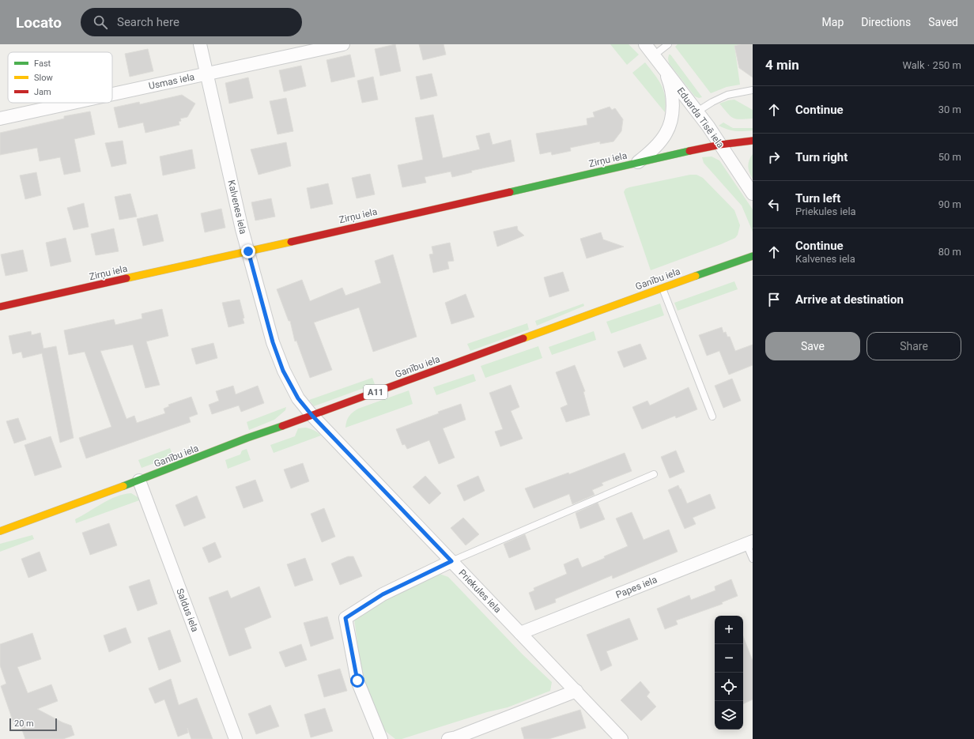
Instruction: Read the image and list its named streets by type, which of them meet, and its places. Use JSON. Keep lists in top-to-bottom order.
{
  "streets": {
    "highway": ["Zirņu iela", "Ganību iela", "A11"],
    "street": [
      "Usmas iela",
      "Eduarda Tisē iela",
      "Kalvenes iela",
      "Papes iela",
      "Priekules iela",
      "Saldus iela"
    ]
  },
  "crossings": [
    ["Usmas iela", "Kalvenes iela"],
    ["Eduarda Tisē iela", "Zirņu iela"],
    ["Zirņu iela", "Kalvenes iela"],
    ["Kalvenes iela", "Ganību iela"],
    ["Kalvenes iela", "Priekules iela"],
    ["Ganību iela", "Priekules iela"],
    ["Ganību iela", "Saldus iela"],
    ["Papes iela", "Priekules iela"]
  ],
  "legend": ["Fast", "Slow", "Jam"],
  "scale_bar": "20 m",
  "page": {
    "header": "Locato",
    "search": "Search here",
    "nav": ["Map", "Directions", "Saved"],
    "heading": ["4 min", "Walk · 250 m"],
    "list": [
      ["Continue", "30 m"],
      ["Turn right", "50 m"],
      ["Turn left", "Priekules iela", "90 m"],
      ["Continue", "Kalvenes iela", "80 m"],
      "Arrive at destination"
    ],
    "buttons": ["Save", "Share"],
    "map_buttons": ["+", "−"],
    "scale": "20 m"
  }
}
